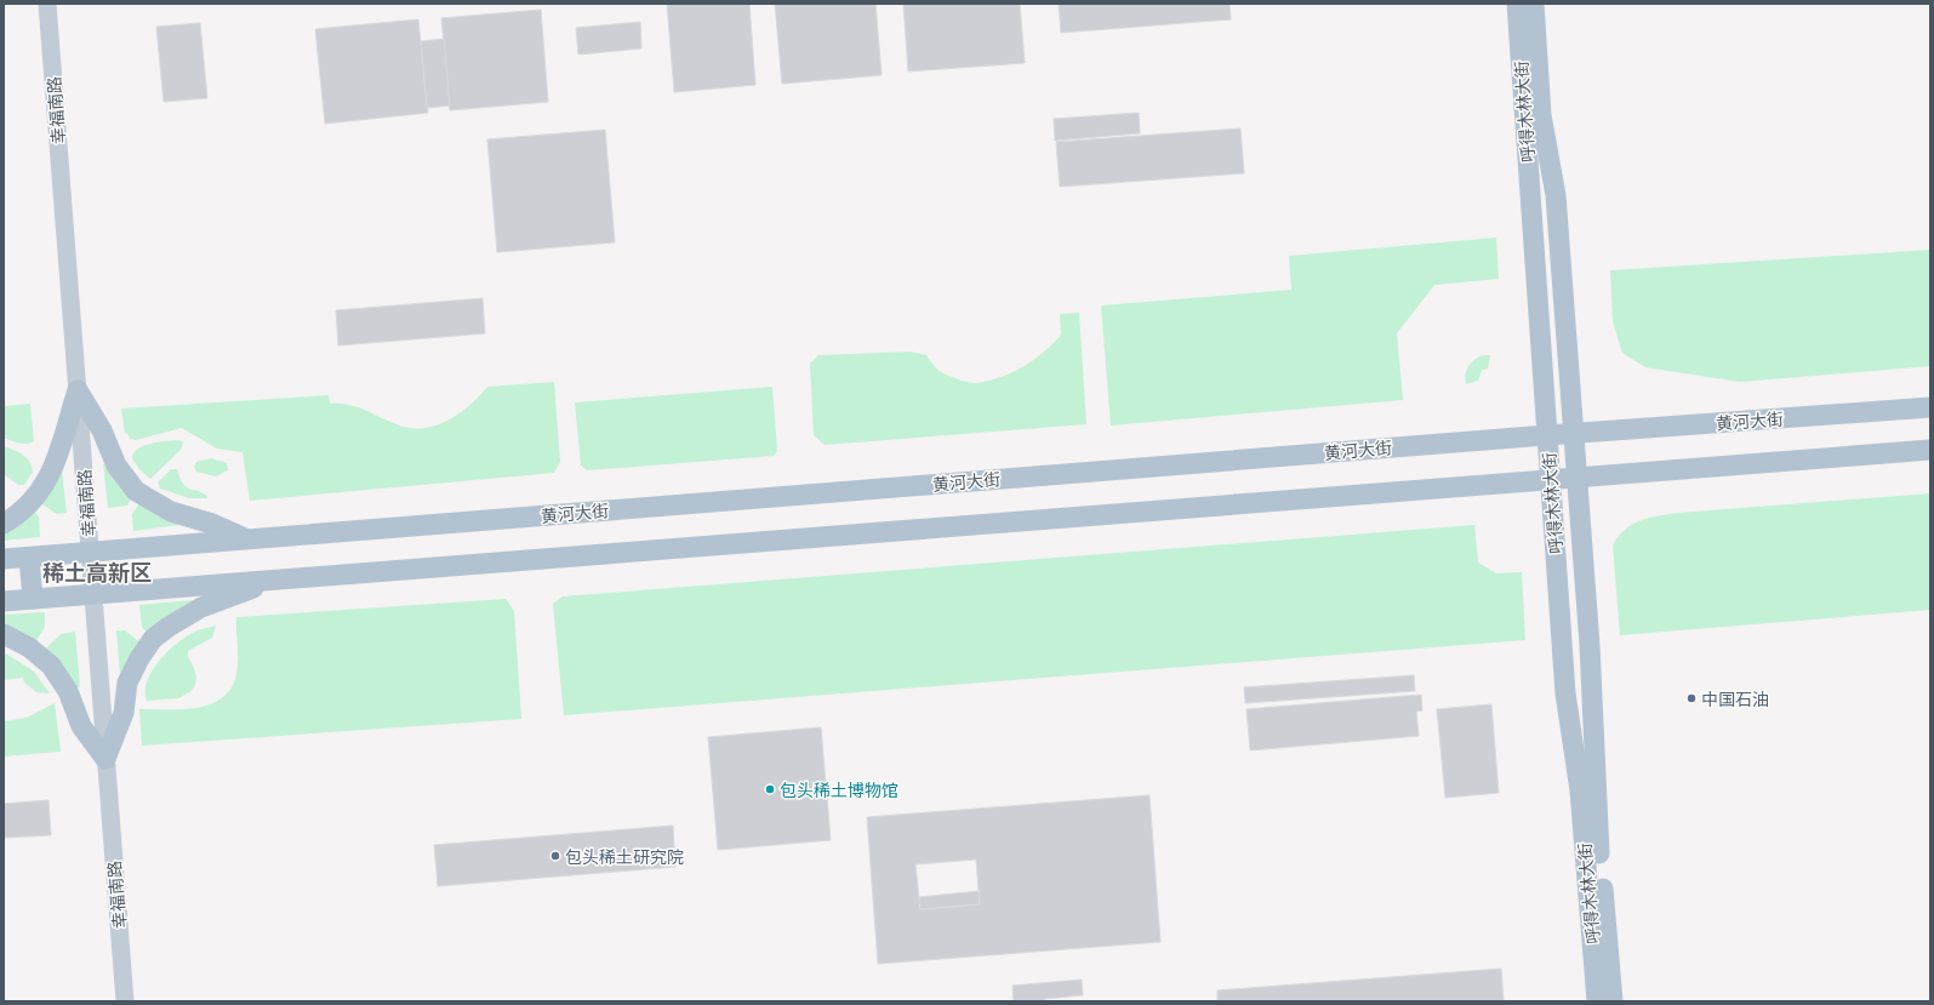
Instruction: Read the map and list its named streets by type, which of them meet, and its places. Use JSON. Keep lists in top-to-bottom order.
{
  "streets": {
    "main road": ["幸福南路", "呼得木林大街", "黄河大街"]
  },
  "crossings": [
    ["幸福南路", "黄河大街"],
    ["呼得木林大街", "黄河大街"]
  ],
  "districts": ["稀土高新区"],
  "places": ["中国石油", "包头稀土博物馆", "包头稀土研究院"]
}
